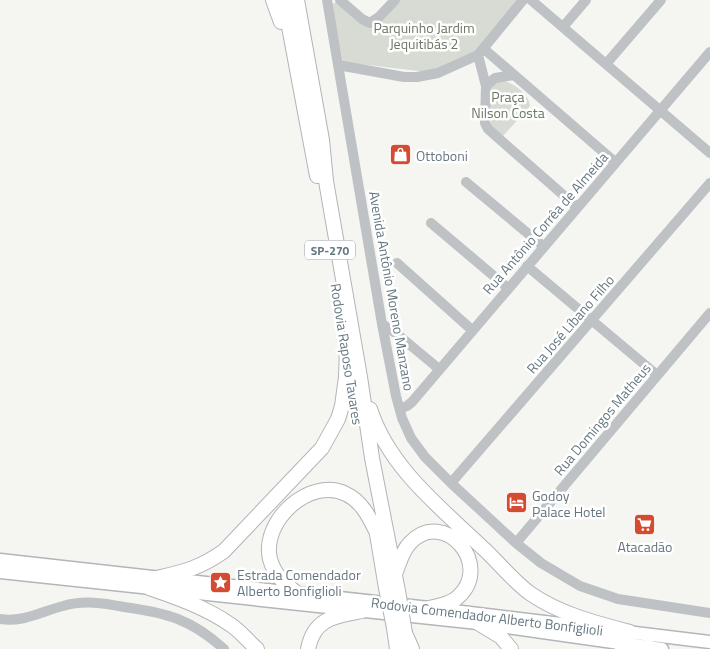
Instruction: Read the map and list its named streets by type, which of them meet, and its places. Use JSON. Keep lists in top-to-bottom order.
{
  "streets": {
    "highway": ["SP-270", "Rodovia Raposo Tavares"],
    "main road": ["Rodovia Comendador Alberto Bonfiglioli"],
    "street": [
      "Rua Antônio Corrêa de Almeida",
      "Avenida Antônio Moreno Manzano",
      "Rua José Líbano Filho",
      "Rua Domingos Matheus"
    ]
  },
  "crossings": [
    ["Rua Antônio Corrêa de Almeida", "Avenida Antônio Moreno Manzano"],
    ["Avenida Antônio Moreno Manzano", "Rua José Líbano Filho"],
    ["Avenida Antônio Moreno Manzano", "Rua Domingos Matheus"]
  ],
  "parks": ["Parquinho Jardim Jequitibás 2", "Praça Nilson Costa"],
  "places": {
    "shop": ["Ottoboni"],
    "hotel": ["Godoy Palace Hotel"],
    "supermarket": ["Atacadão"],
    "place": ["Estrada Comendador Alberto Bonfiglioli"]
  }
}
